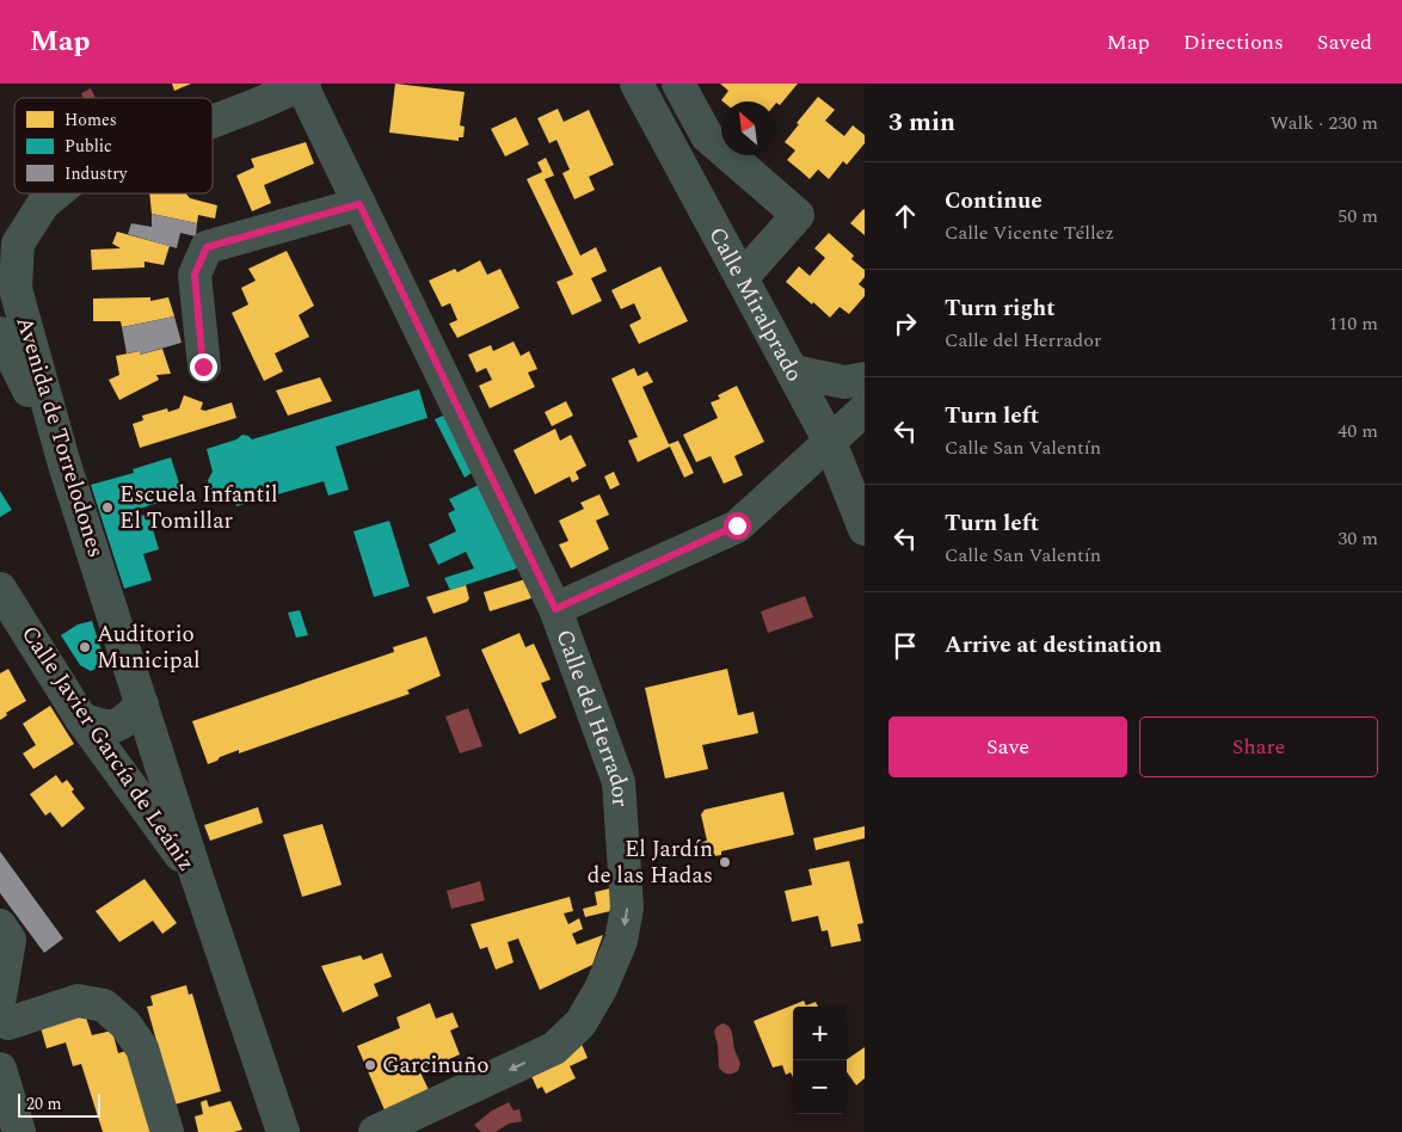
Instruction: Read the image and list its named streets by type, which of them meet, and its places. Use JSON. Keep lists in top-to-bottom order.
{
  "streets": {
    "street": [
      "Calle Miralprado",
      "Avenida de Torrelodones",
      "Calle del Herrador",
      "Calle Javier García de Leániz"
    ]
  },
  "crossings": [
    ["Avenida de Torrelodones", "Calle del Herrador"],
    ["Avenida de Torrelodones", "Calle Javier García de Leániz"]
  ],
  "one_way": ["Calle del Herrador"],
  "places": [
    "Escuela Infantil El Tomillar",
    "Auditorio Municipal",
    "El Jardín de las Hadas",
    "Garcinuño"
  ],
  "legend": ["Homes", "Public", "Industry"],
  "scale_bar": "20 m",
  "north": "top left",
  "page": {
    "header": "Map",
    "nav": ["Map", "Directions", "Saved"],
    "heading": ["3 min", "Walk · 230 m"],
    "list": [
      ["Continue", "Calle Vicente Téllez", "50 m"],
      ["Turn right", "Calle del Herrador", "110 m"],
      ["Turn left", "Calle San Valentín", "40 m"],
      ["Turn left", "Calle San Valentín", "30 m"],
      "Arrive at destination"
    ],
    "buttons": ["Save", "Share"],
    "map_buttons": ["+", "−"],
    "scale": "20 m"
  }
}
